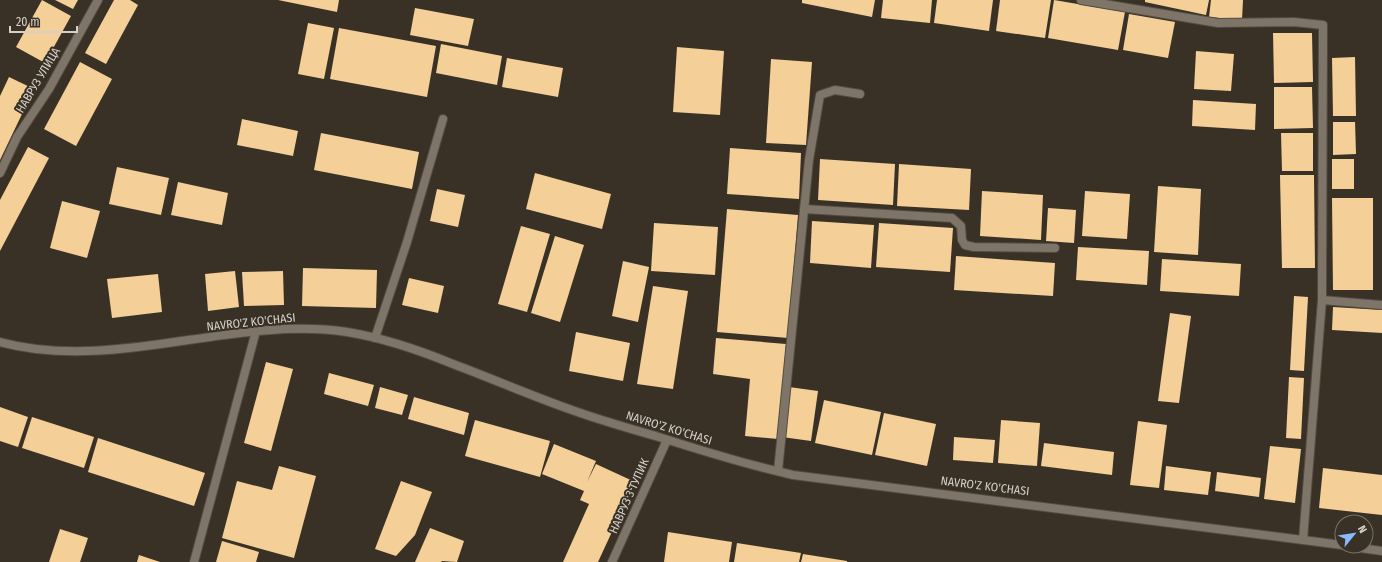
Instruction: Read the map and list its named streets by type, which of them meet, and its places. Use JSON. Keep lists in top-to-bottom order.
{
  "streets": {
    "street": ["НАВРУЗ УЛИЦА", "NAVRO'Z KO'CHASI", "НАВРУЗ 3 ТУПИК"]
  },
  "crossings": [
    ["NAVRO'Z KO'CHASI", "НАВРУЗ 3 ТУПИК"]
  ],
  "scale_bar": "20 m",
  "north": "top right"
}
